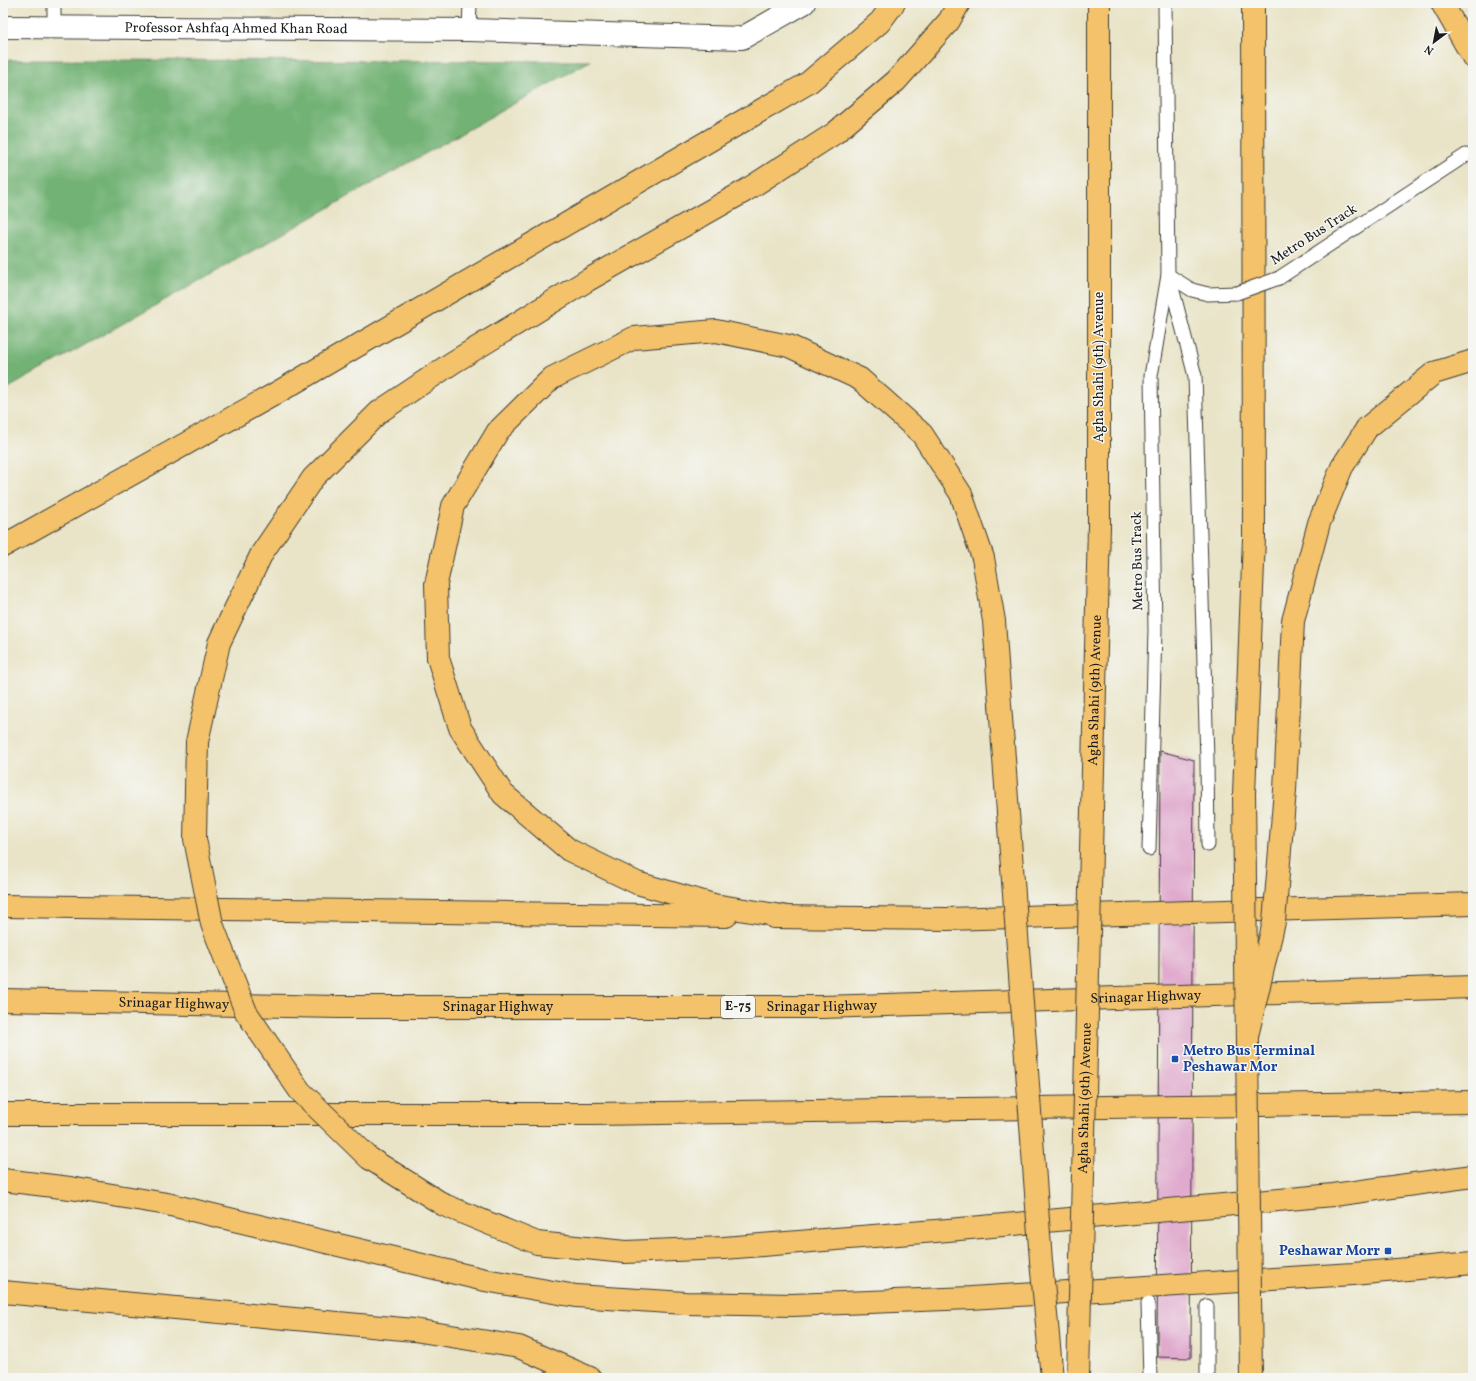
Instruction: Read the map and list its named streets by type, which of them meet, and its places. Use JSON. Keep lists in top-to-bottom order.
{
  "streets": {
    "main road": ["Agha Shahi (9th) Avenue", "Srinagar Highway", "E-75"],
    "street": ["Professor Ashfaq Ahmed Khan Road"],
    "lane": ["Metro Bus Track"]
  },
  "places": {
    "transit": ["Metro Bus Terminal Peshawar Mor", "Peshawar Morr"]
  },
  "north": "bottom left"
}
